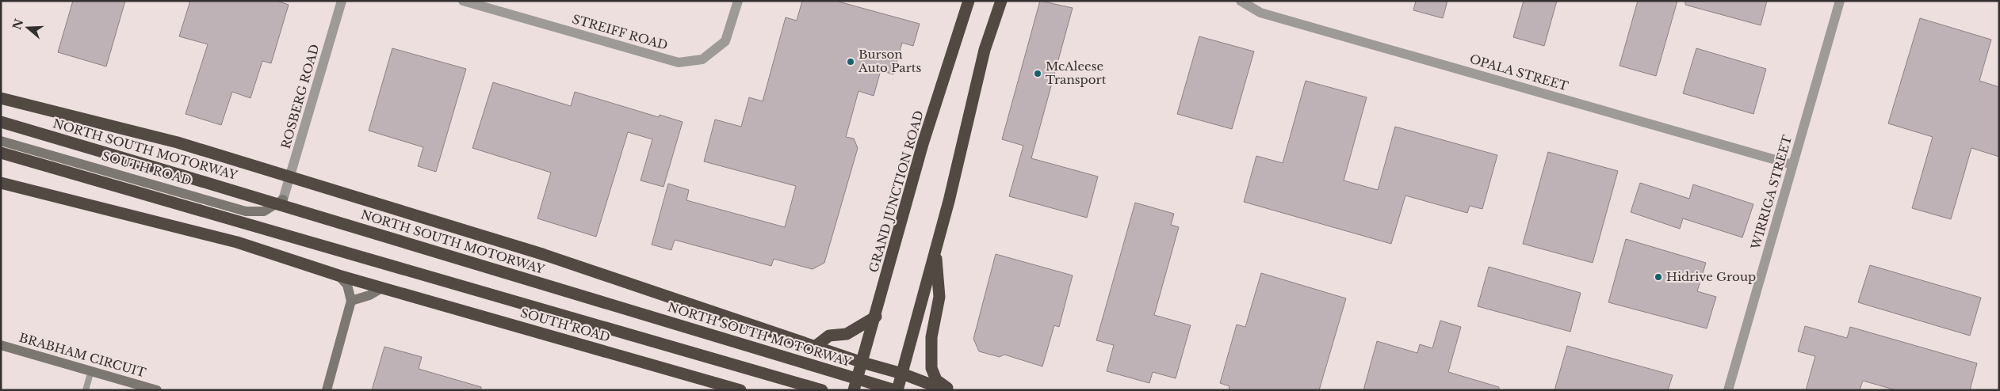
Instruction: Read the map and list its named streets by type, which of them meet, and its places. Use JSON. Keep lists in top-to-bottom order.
{
  "streets": {
    "highway": ["NORTH SOUTH MOTORWAY", "SOUTH ROAD", "GRAND JUNCTION ROAD"],
    "street": [
      "STREIFF ROAD",
      "OPALA STREET",
      "ROSBERG ROAD",
      "WIRRIGA STREET",
      "BRABHAM CIRCUIT"
    ]
  },
  "crossings": [
    ["OPALA STREET", "WIRRIGA STREET"],
    ["ROSBERG ROAD", "SOUTH ROAD"]
  ],
  "places": ["Burson Auto Parts", "McAleese Transport", "Hidrive Group"],
  "north": "left"
}
